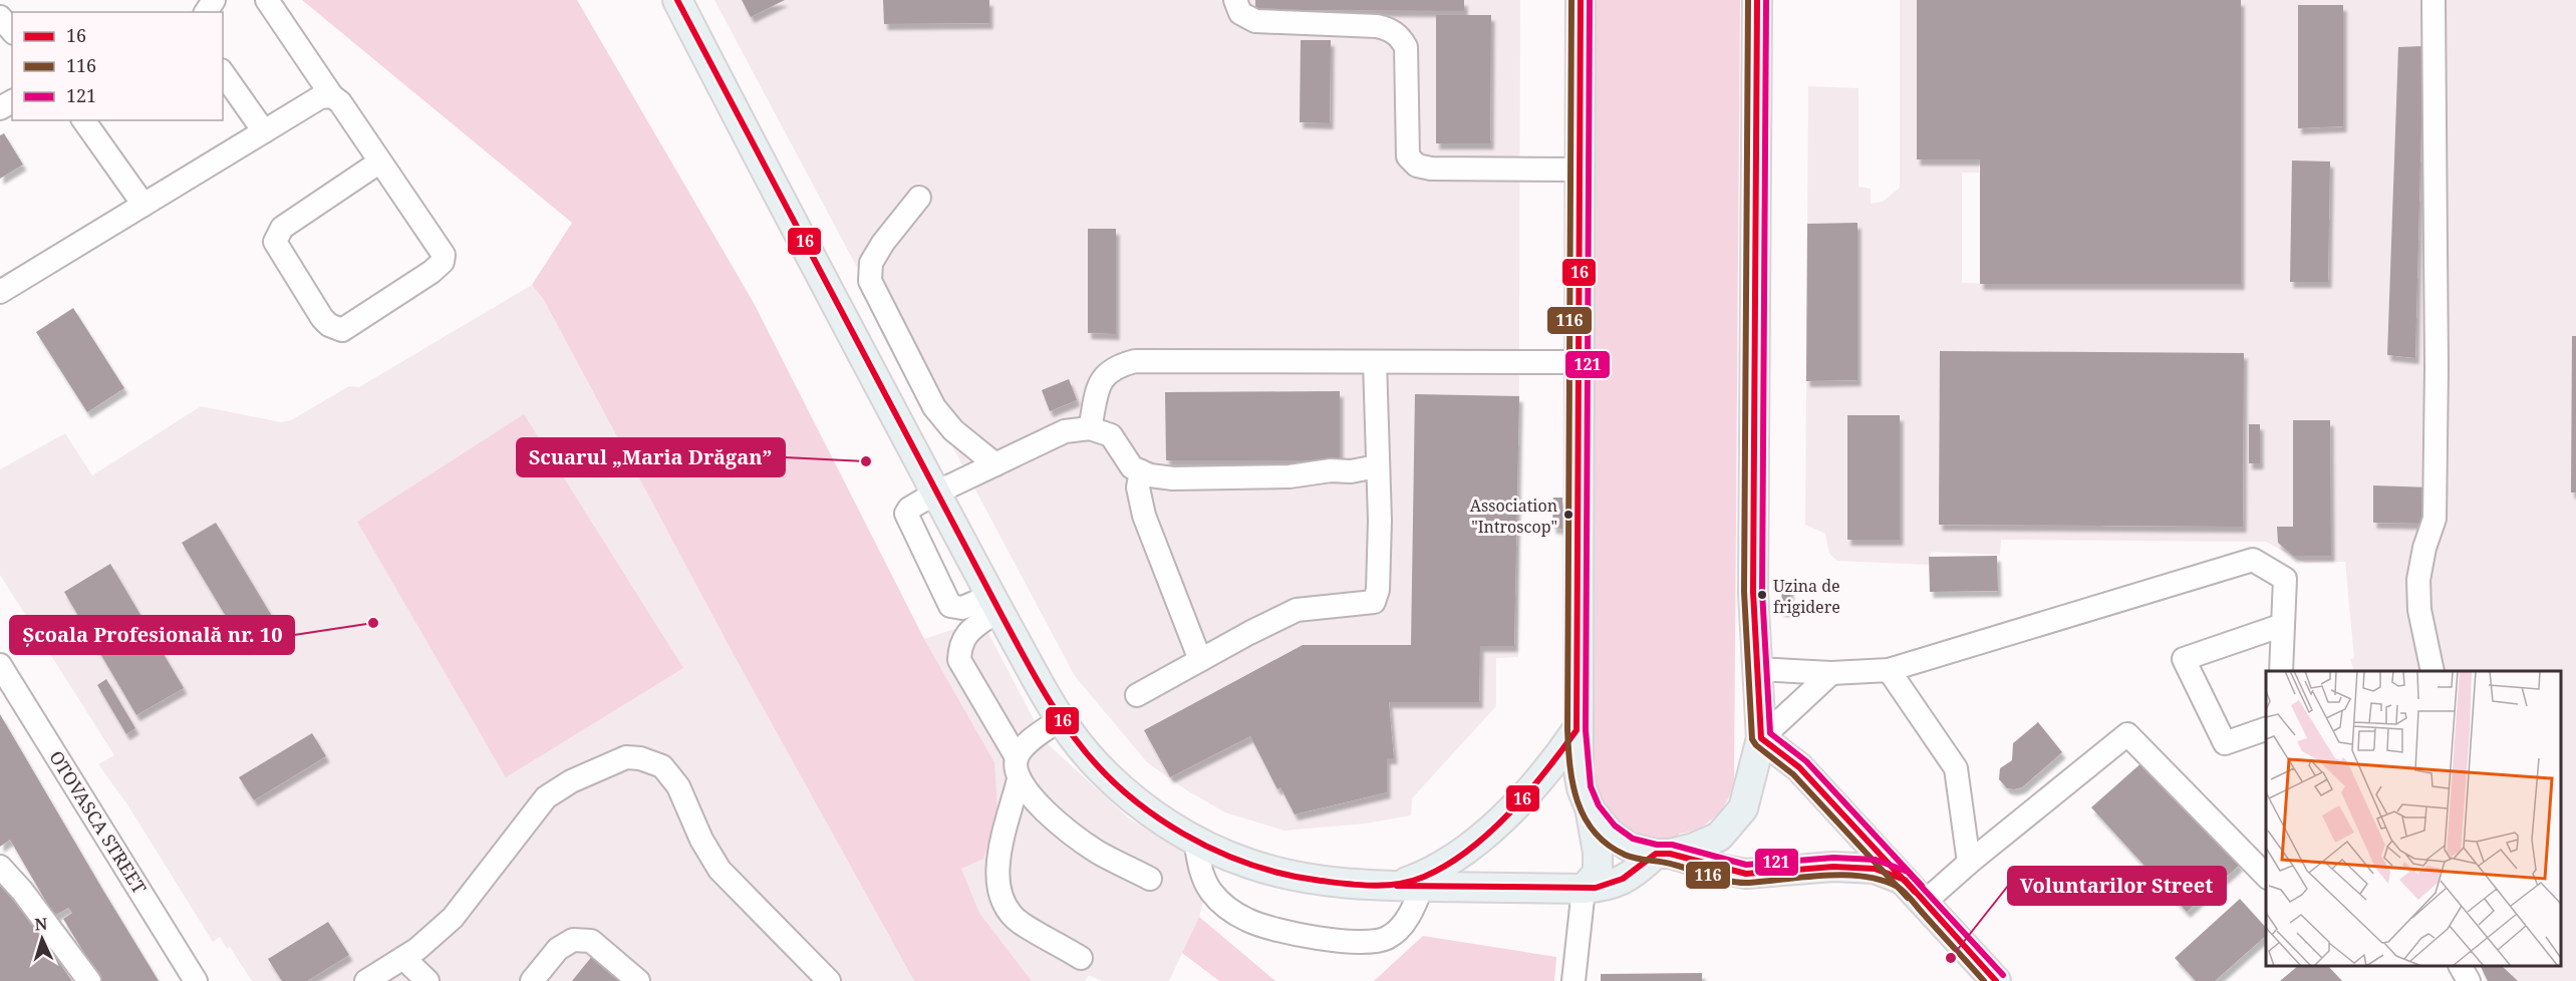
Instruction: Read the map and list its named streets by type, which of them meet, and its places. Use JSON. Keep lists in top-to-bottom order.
{
  "streets": {
    "street": ["OTOVASCA STREET"]
  },
  "places": [
    "Scuarul „Maria Drăgan”",
    "Association \"Introscop\"",
    "Uzina de frigidere",
    "Școala Profesională nr. 10",
    "Voluntarilor Street"
  ],
  "lines": ["transit line 16", "transit line 116", "transit line 121"],
  "legend": ["16", "116", "121"],
  "north": "top"
}
